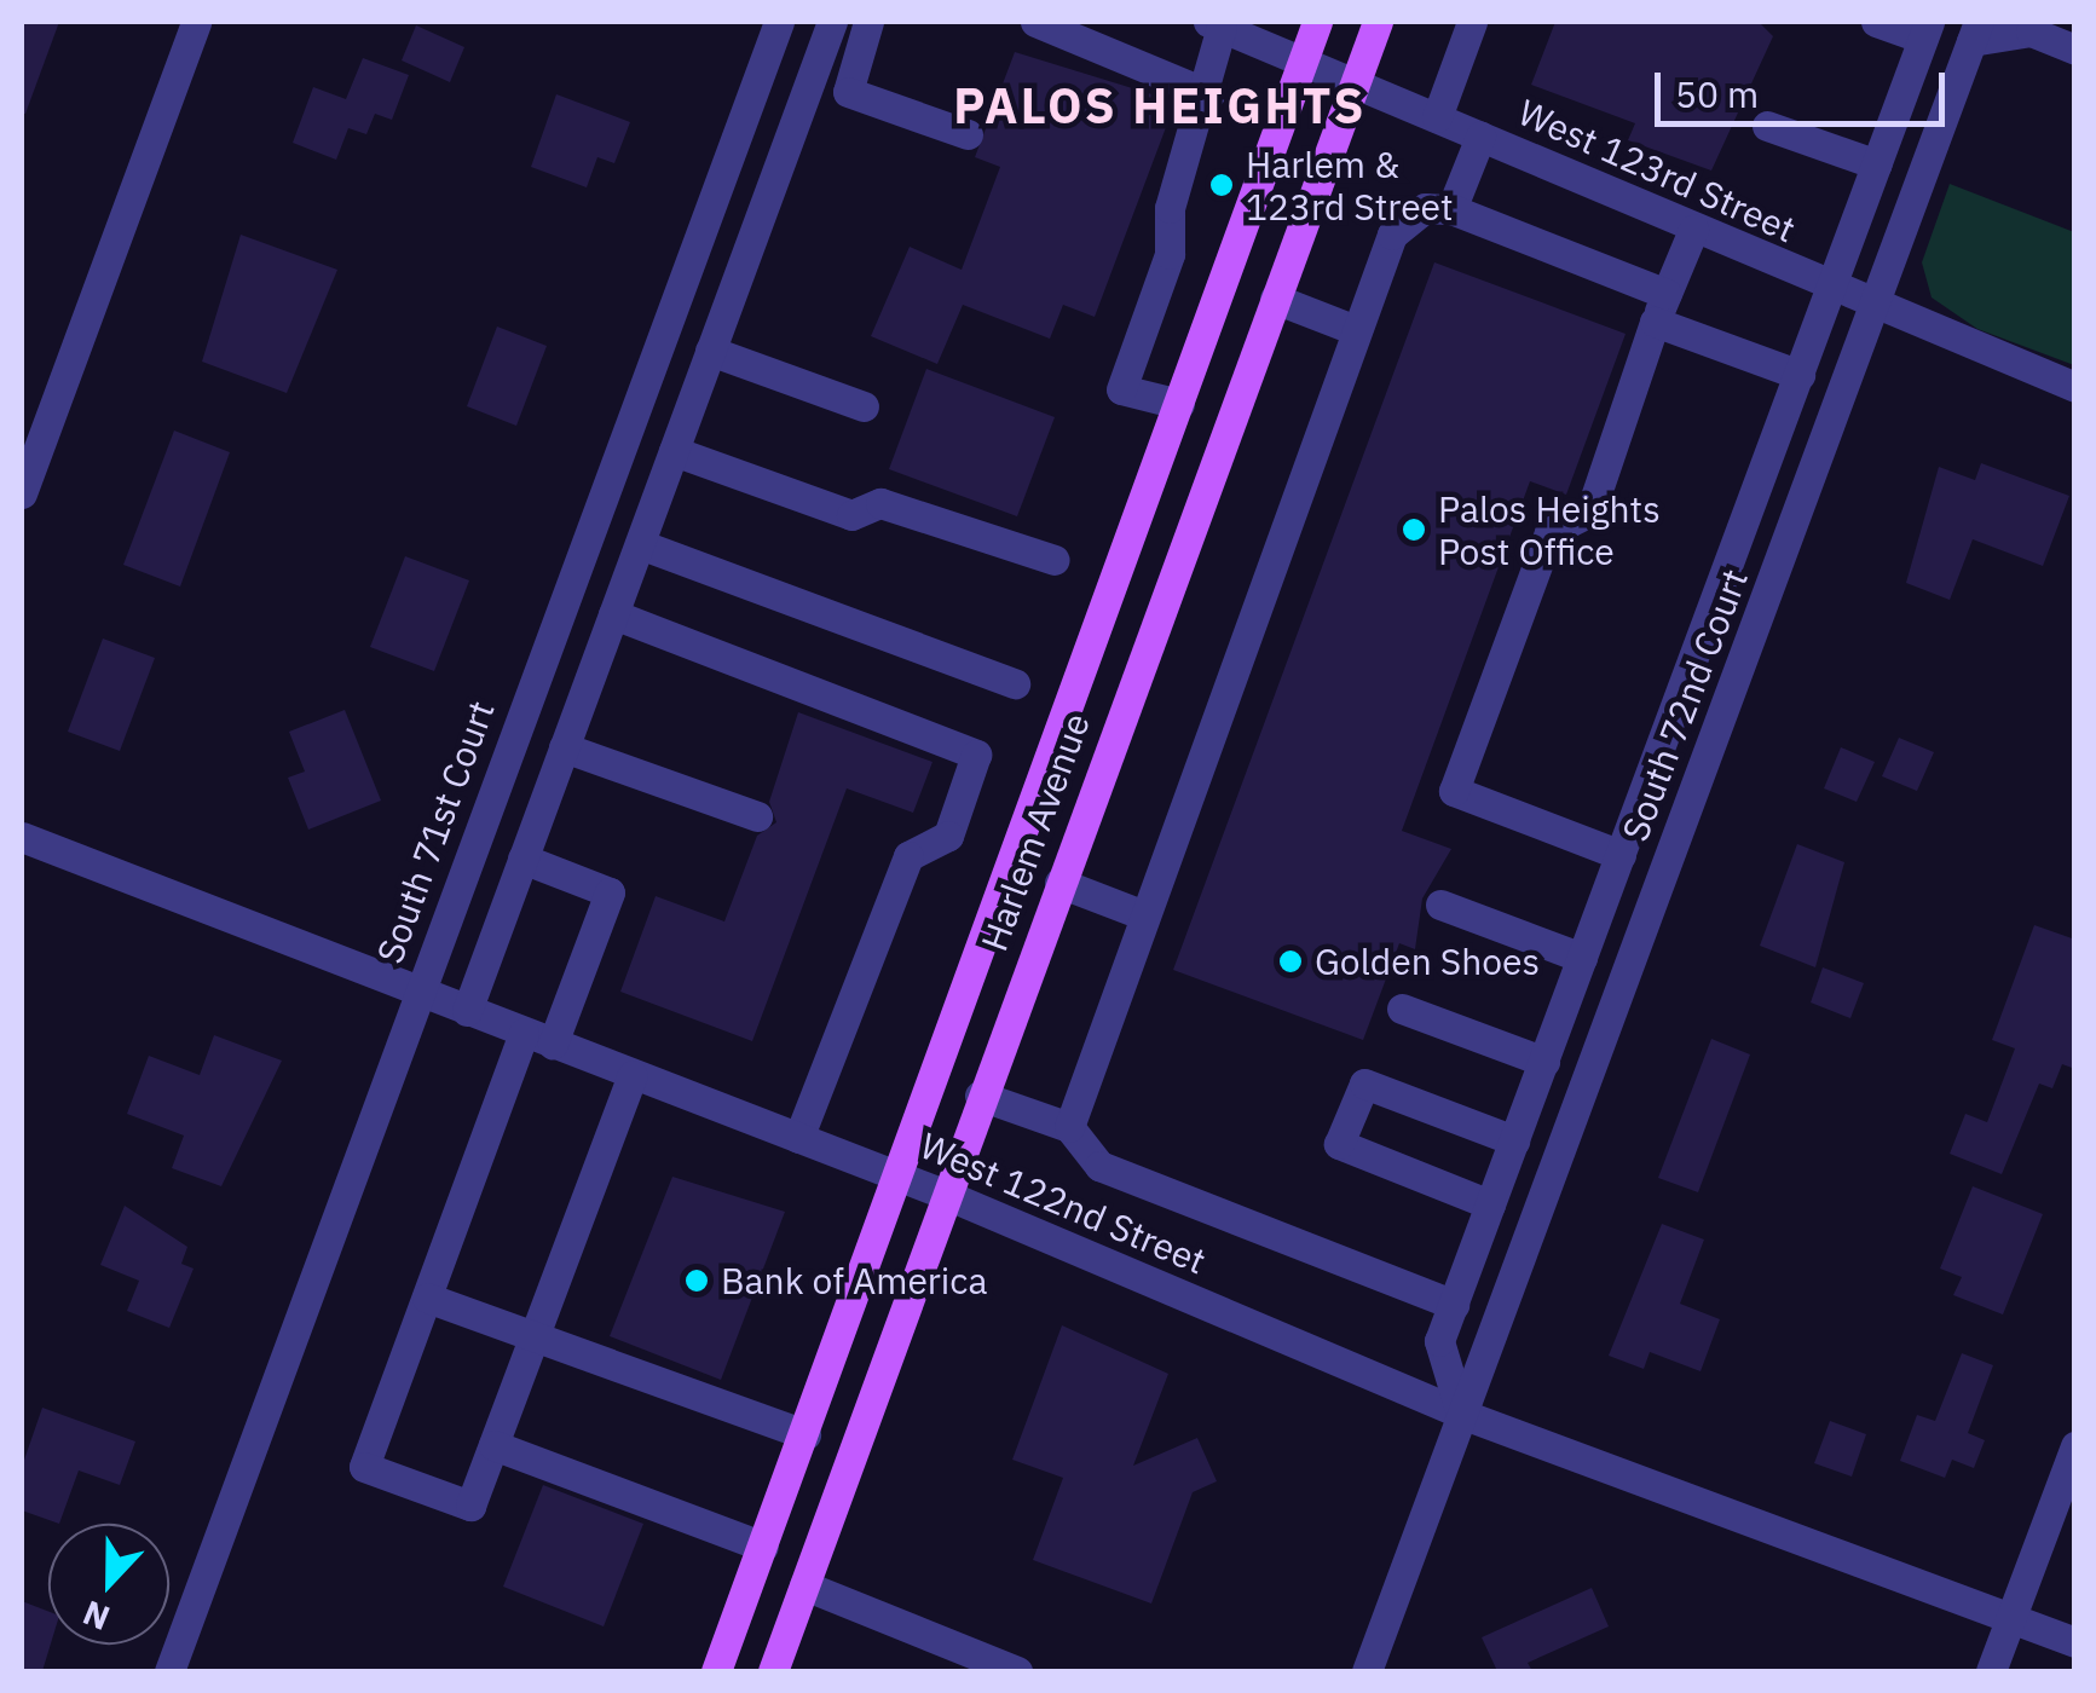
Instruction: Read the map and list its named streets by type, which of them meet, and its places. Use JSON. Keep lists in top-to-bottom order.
{
  "streets": {
    "main road": ["Harlem Avenue"],
    "street": [
      "West 123rd Street",
      "South 72nd Court",
      "South 71st Court",
      "West 122nd Street"
    ]
  },
  "crossings": [
    ["West 123rd Street", "South 72nd Court"],
    ["West 123rd Street", "Harlem Avenue"],
    ["South 72nd Court", "West 122nd Street"],
    ["South 71st Court", "West 122nd Street"],
    ["Harlem Avenue", "West 122nd Street"]
  ],
  "districts": ["PALOS HEIGHTS"],
  "places": [
    "Harlem & 123rd Street",
    "Palos Heights Post Office",
    "Golden Shoes",
    "Bank of America"
  ],
  "scale_bar": "50 m",
  "north": "bottom"
}
